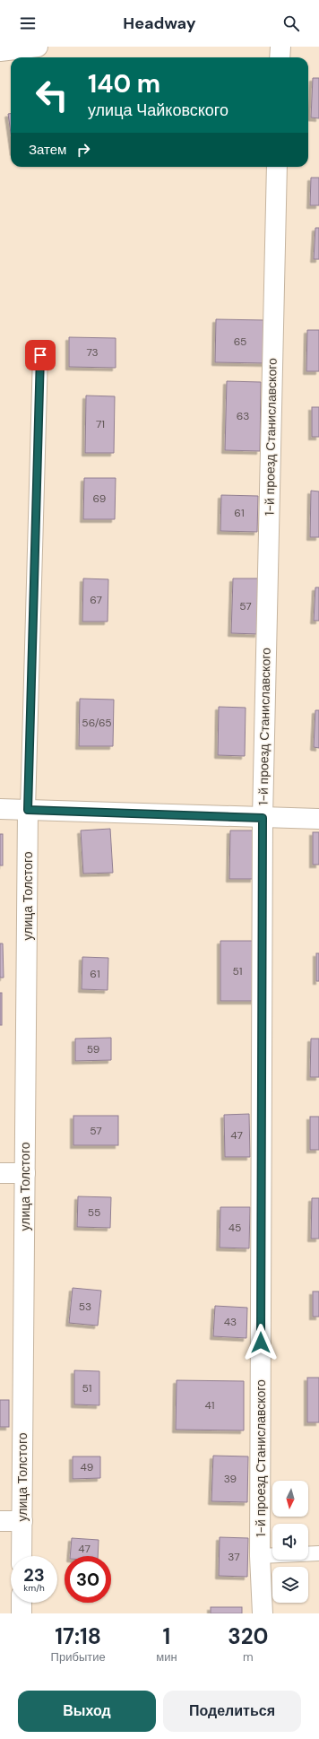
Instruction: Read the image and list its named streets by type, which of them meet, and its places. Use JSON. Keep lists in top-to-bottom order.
{
  "streets": {
    "street": ["1-й проезд Станиславского", "улица Толстого"]
  },
  "house_numbers": [
    "65",
    "73",
    "63",
    "71",
    "69",
    "61",
    "67",
    "57",
    "56/65",
    "51",
    "61",
    "59",
    "57",
    "47",
    "55",
    "45",
    "53",
    "43",
    "51",
    "41",
    "49",
    "39",
    "47",
    "37"
  ],
  "north": "bottom",
  "page": {
    "header": "Headway",
    "turn": ["140 m", "улица Чайковского"],
    "then": "Затем",
    "speed": "23 km/h",
    "limit": "30",
    "eta": [
      "17:18",
      "Прибытие",
      "1",
      "мин",
      "320",
      "m"
    ],
    "buttons": ["Выход", "Поделиться"]
  }
}
